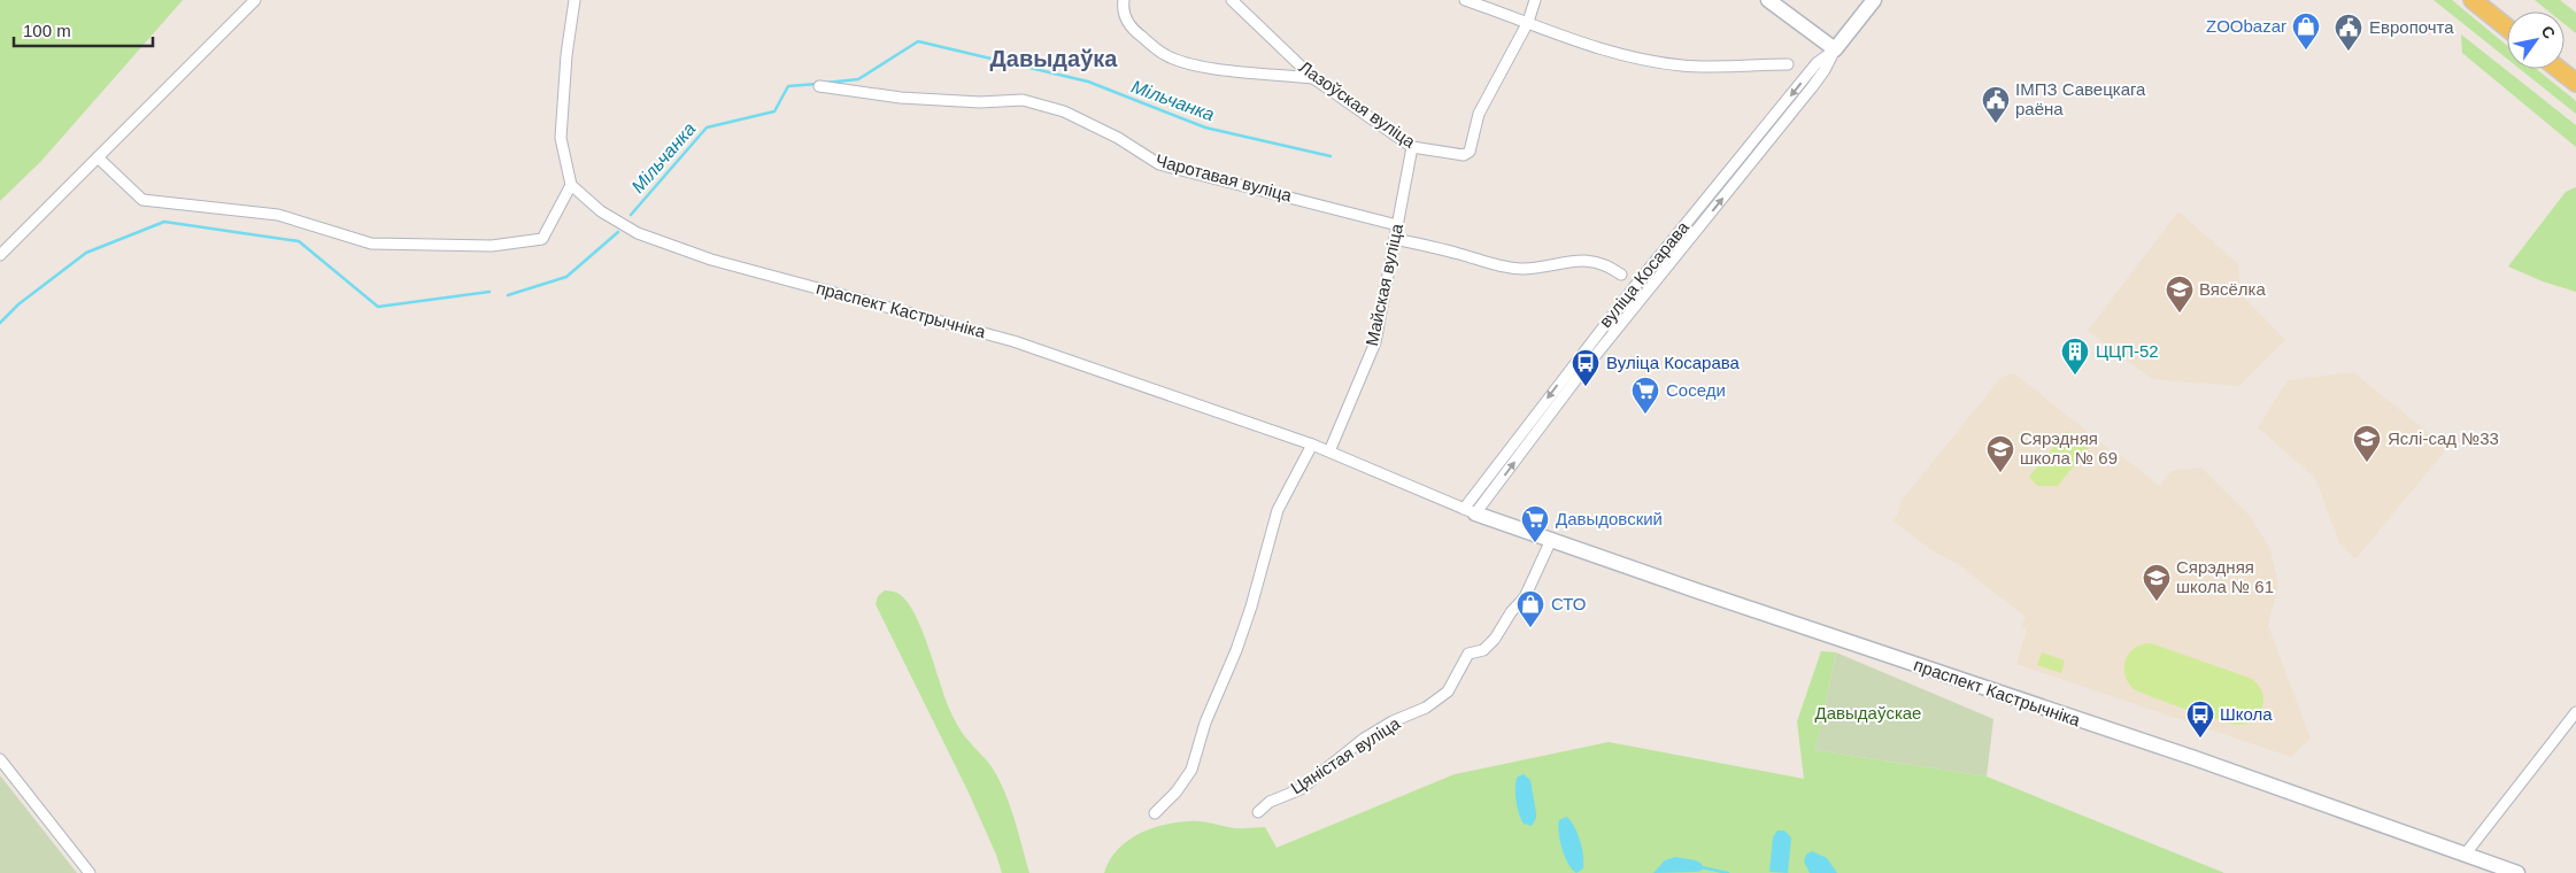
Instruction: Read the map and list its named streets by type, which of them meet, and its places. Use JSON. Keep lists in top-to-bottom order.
{
  "streets": {
    "main road": ["вуліца Косарава", "праспект Кастрычніка"],
    "street": [
      "Лазоўская вуліца",
      "Чаротавая вуліца",
      "Майская вуліца",
      "Цяністая вуліца"
    ]
  },
  "crossings": [
    ["Лазоўская вуліца", "Майская вуліца"],
    ["Чаротавая вуліца", "Майская вуліца"],
    ["вуліца Косарава", "праспект Кастрычніка"],
    ["Майская вуліца", "праспект Кастрычніка"],
    ["праспект Кастрычніка", "Цяністая вуліца"]
  ],
  "districts": ["Давыдаўка"],
  "water": ["Мільчанка"],
  "parks": ["Давыдаўскае"],
  "places": {
    "shop": ["ZOObazar", "СТО"],
    "public building": ["Европочта", "ІМПЗ Савецкага раёна"],
    "school or university": [
      "Вясёлка",
      "Яслі-сад №33",
      "Сярэдняя школа № 69",
      "Сярэдняя школа № 61"
    ],
    "building": ["ЦЦП-52"],
    "bus stop": ["Вуліца Косарава", "Школа"],
    "supermarket": ["Соседи", "Давыдовский"]
  },
  "scale_bar": "100 m",
  "north": "top right"
}
